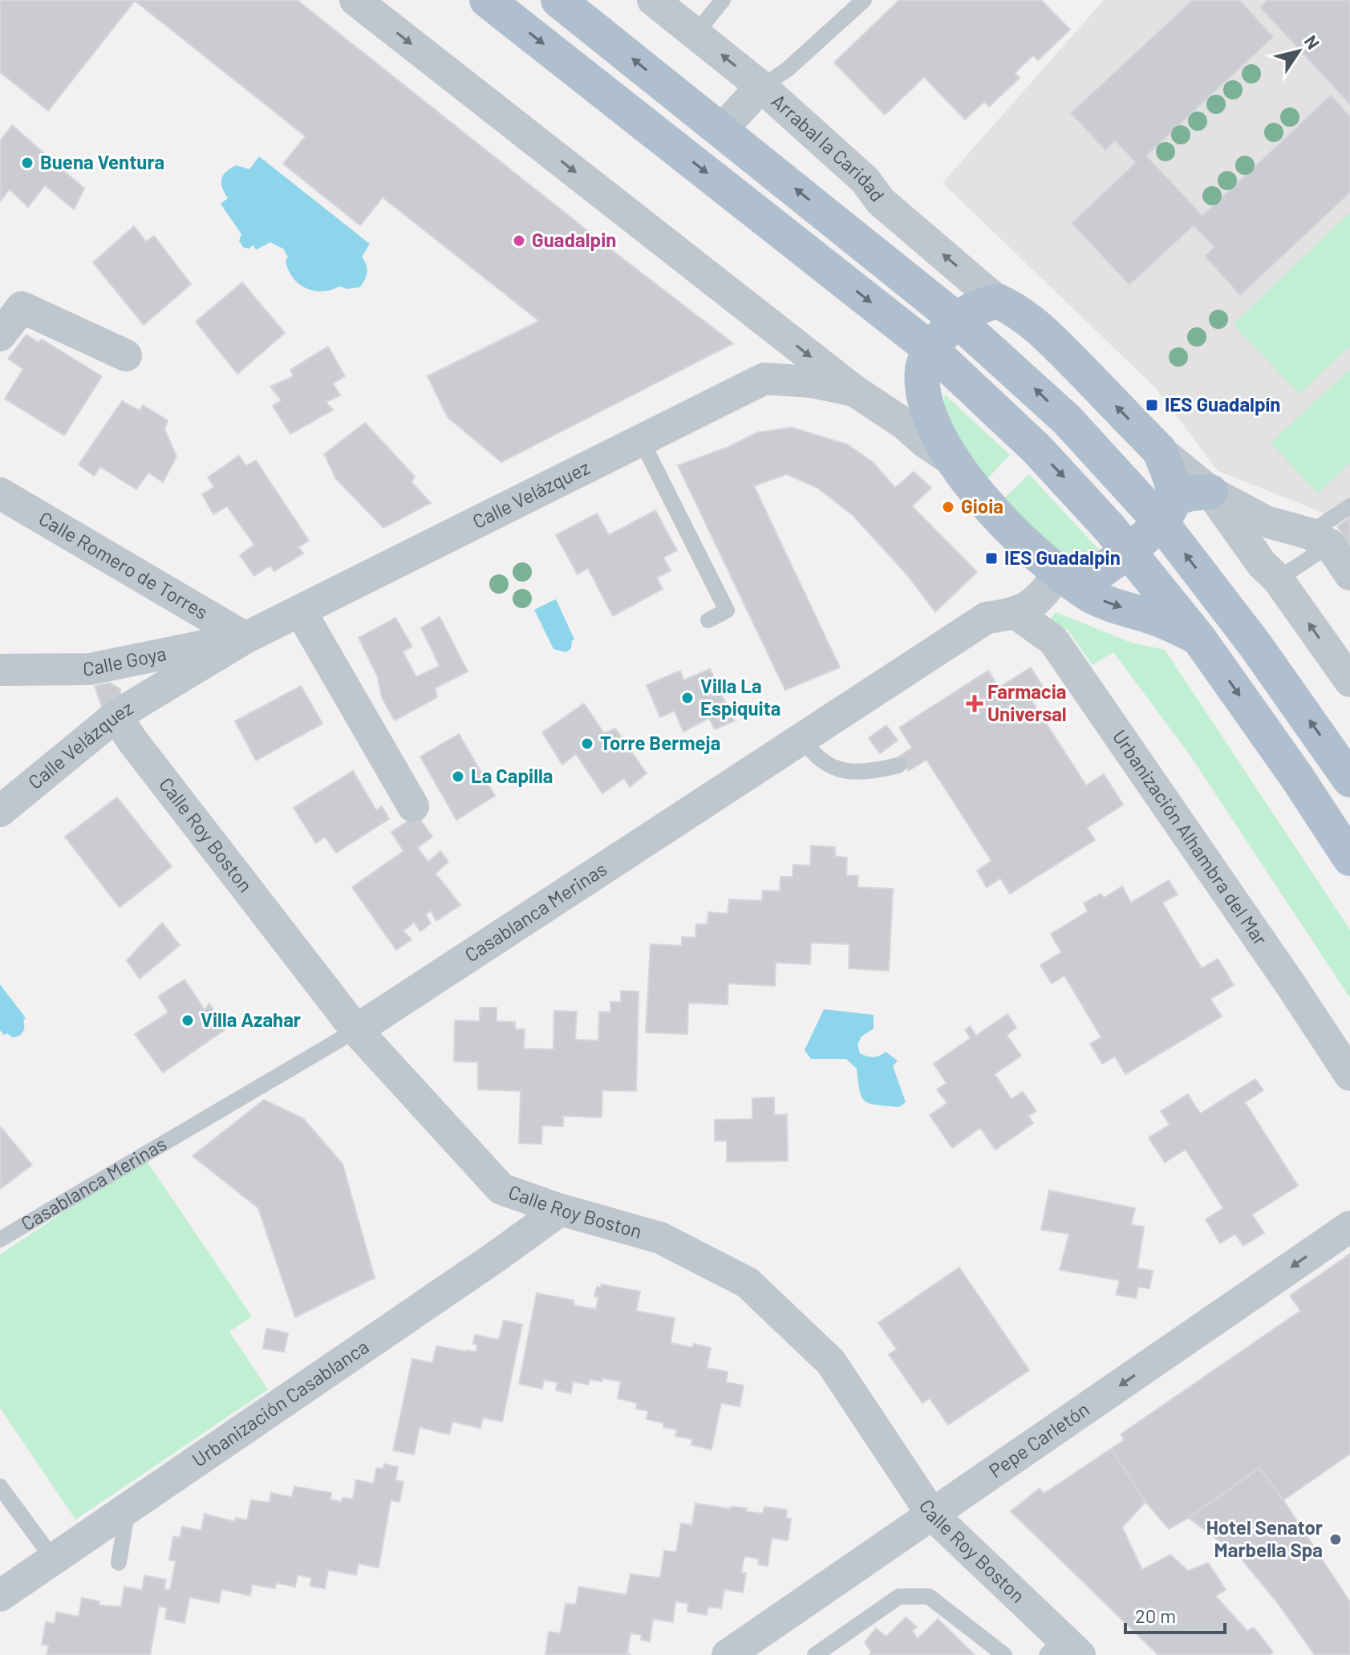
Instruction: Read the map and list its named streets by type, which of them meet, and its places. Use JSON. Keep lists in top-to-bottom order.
{
  "streets": {
    "street": [
      "Arrabal la Caridad",
      "Calle Velázquez",
      "Calle Romero de Torres",
      "Calle Goya",
      "Calle Roy Boston",
      "Urbanización Alhambra del Mar",
      "Casablanca Merinas",
      "Urbanización Casablanca",
      "Pepe Carletón"
    ]
  },
  "crossings": [
    ["Calle Velázquez", "Calle Romero de Torres"],
    ["Calle Velázquez", "Calle Goya"],
    ["Calle Velázquez", "Calle Roy Boston"],
    ["Calle Romero de Torres", "Calle Goya"],
    ["Calle Roy Boston", "Casablanca Merinas"],
    ["Calle Roy Boston", "Urbanización Casablanca"],
    ["Calle Roy Boston", "Pepe Carletón"],
    ["Urbanización Alhambra del Mar", "Casablanca Merinas"]
  ],
  "one_way": ["Pepe Carletón"],
  "places": {
    "other": [
      "Buena Ventura",
      "Guadalpin",
      "Gioia",
      "Villa La Espiquita",
      "Torre Bermeja",
      "La Capilla",
      "Villa Azahar",
      "Hotel Senator Marbella Spa"
    ],
    "transit": ["IES Guadalpín", "IES Guadalpin"],
    "health": ["Farmacia Universal"]
  },
  "scale_bar": "20 m",
  "north": "top right"
}
